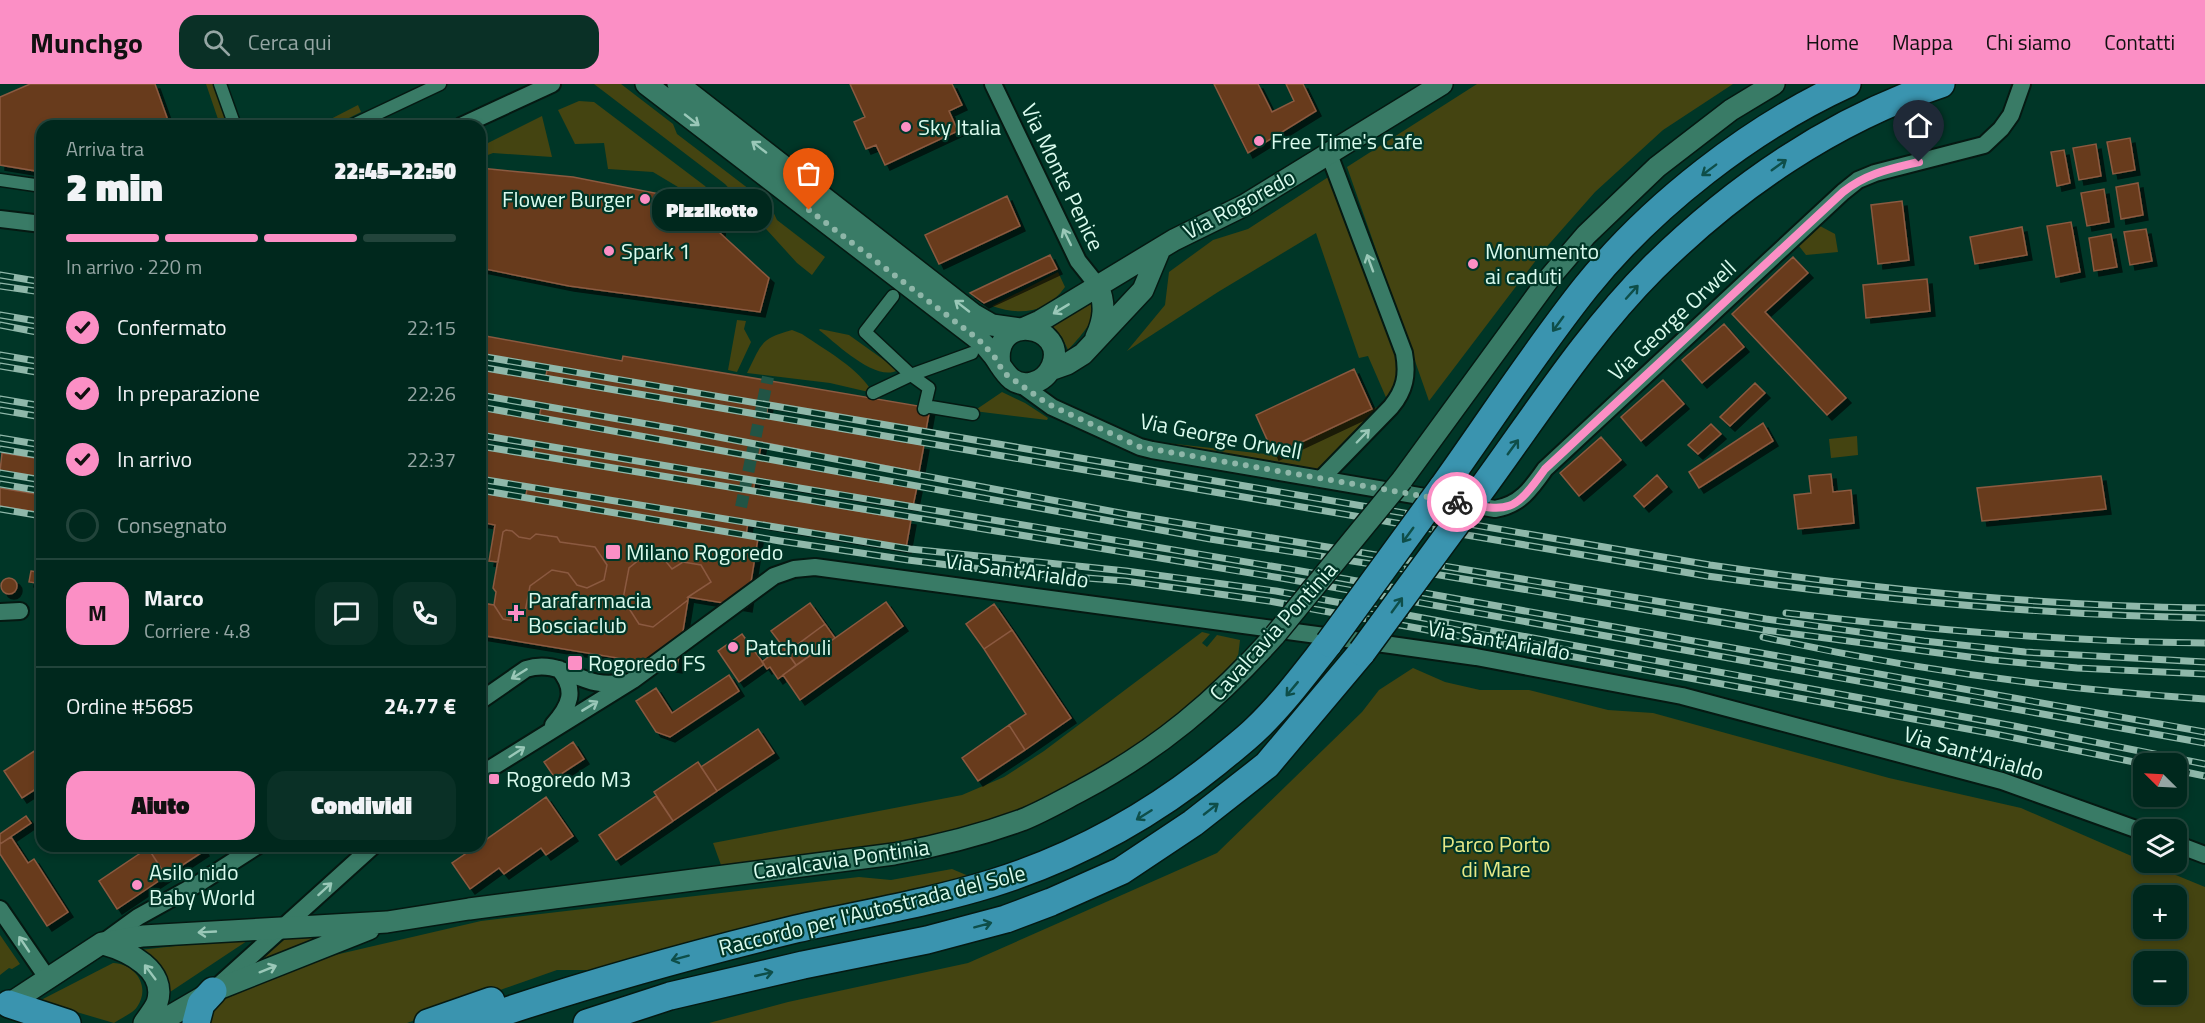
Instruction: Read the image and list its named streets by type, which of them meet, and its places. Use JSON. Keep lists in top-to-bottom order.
{
  "streets": {
    "highway": ["Raccordo per l'Autostrada del Sole"],
    "street": [
      "Via Monte Penice",
      "Via Rogoredo",
      "Via George Orwell",
      "Via Sant'Arialdo",
      "Cavalcavia Pontinia"
    ]
  },
  "crossings": [
    ["Via Monte Penice", "Via Rogoredo"],
    ["Via Rogoredo", "Via George Orwell"]
  ],
  "parks": ["Parco Porto di Mare"],
  "places": {
    "other": [
      "Sky Italia",
      "Free Time's Cafe",
      "Flower Burger",
      "Pizzikotto",
      "Spark 1",
      "Monumento ai caduti",
      "Patchouli",
      "Asilo nido Baby World"
    ],
    "transit": ["Milano Rogoredo", "Rogoredo FS", "Rogoredo M3"],
    "health": ["Parafarmacia Bosciaclub"]
  },
  "north": "top left",
  "page": {
    "header": "Munchgo",
    "search": "Cerca qui",
    "nav": [
      "Home",
      "Mappa",
      "Chi siamo",
      "Contatti"
    ],
    "heading": ["2 min", "Arriva tra", "22:45–22:50"],
    "panel": [
      "Marco",
      "Corriere · 4.8",
      "Ordine #5685",
      "24.77 €"
    ],
    "bubble": "Pizzikotto",
    "bar": "In arrivo · 220 m",
    "list": [
      ["Confermato", "22:15"],
      ["In preparazione", "22:26"],
      ["In arrivo", "22:37"],
      "Consegnato"
    ],
    "round": "M",
    "map_buttons": ["+", "−"],
    "buttons": ["Aiuto", "Condividi"]
  }
}
